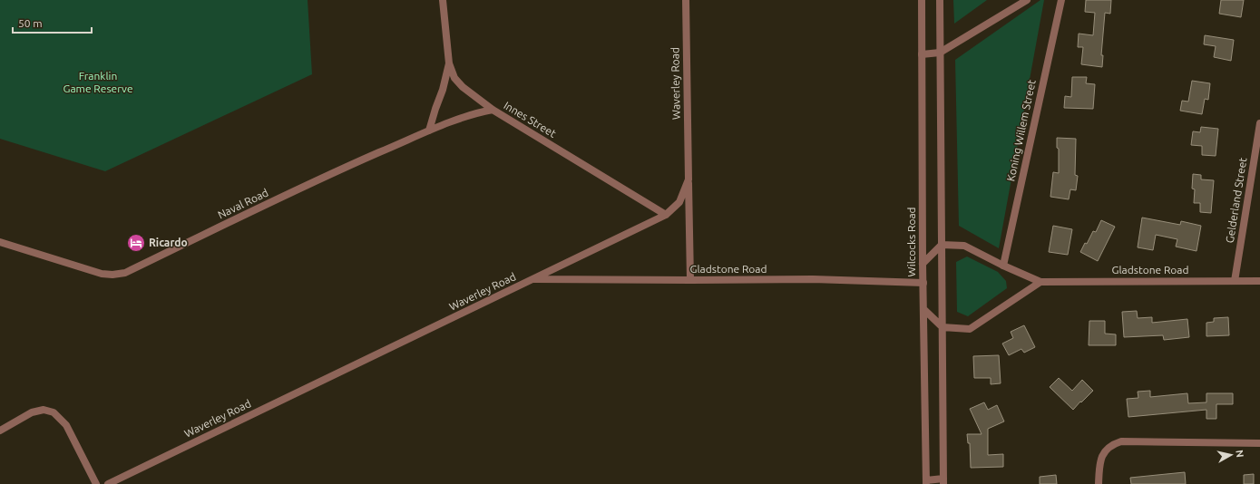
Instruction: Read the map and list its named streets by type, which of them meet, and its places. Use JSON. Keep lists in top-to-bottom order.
{
  "streets": {
    "street": [
      "Waverley Road",
      "Innes Street",
      "Koning Willem Street",
      "Gelderland Street",
      "Naval Road",
      "Wilcocks Road",
      "Gladstone Road"
    ]
  },
  "crossings": [
    ["Waverley Road", "Innes Street"],
    ["Waverley Road", "Gladstone Road"],
    ["Innes Street", "Naval Road"],
    ["Koning Willem Street", "Gladstone Road"],
    ["Gelderland Street", "Gladstone Road"],
    ["Wilcocks Road", "Gladstone Road"]
  ],
  "parks": ["Franklin Game Reserve"],
  "places": {
    "hotel": ["Ricardo"]
  },
  "scale_bar": "50 m",
  "north": "right"
}
